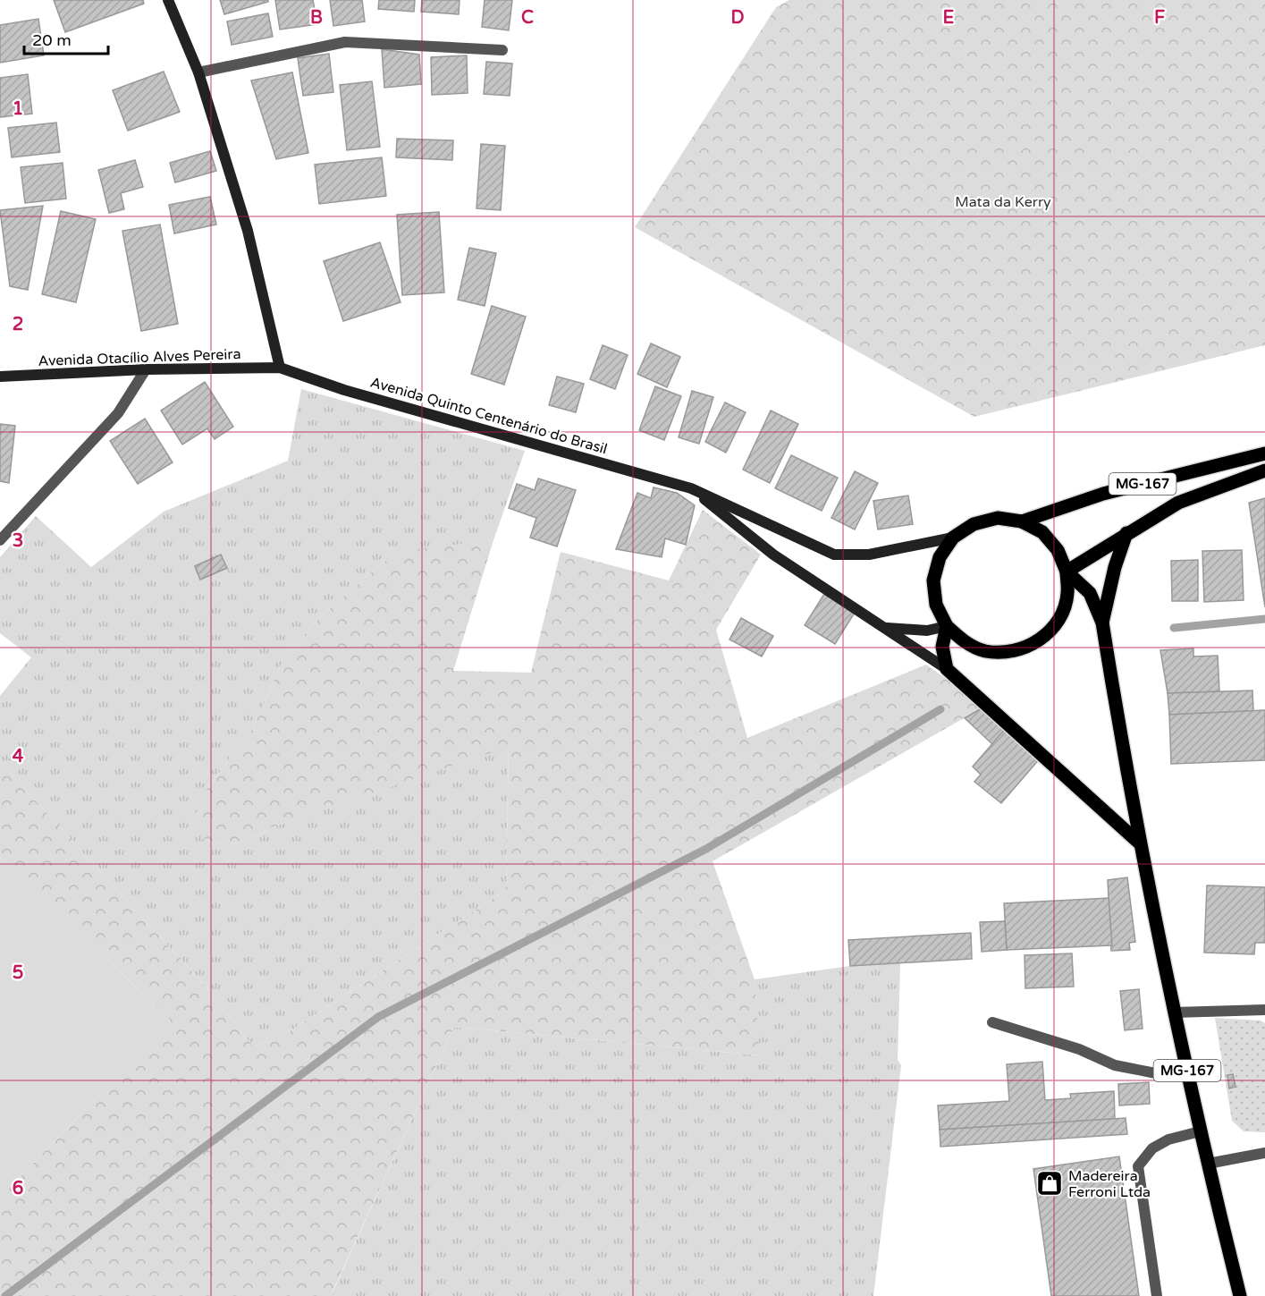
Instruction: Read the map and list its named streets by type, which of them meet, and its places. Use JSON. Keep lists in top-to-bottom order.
{
  "streets": {
    "main road": ["Avenida Quinto Centenário do Brasil", "MG-167"],
    "street": ["Avenida Otacílio Alves Pereira"]
  },
  "crossings": [
    ["Avenida Otacílio Alves Pereira", "Avenida Quinto Centenário do Brasil"],
    ["Avenida Quinto Centenário do Brasil", "MG-167"]
  ],
  "parks": ["Mata da Kerry"],
  "places": {
    "shop": ["Madereira Ferroni Ltda"]
  },
  "scale_bar": "20 m",
  "grid": {
    "columns": [
      "B",
      "C",
      "D",
      "E",
      "F"
    ],
    "rows": [
      "1",
      "2",
      "3",
      "4",
      "5",
      "6"
    ]
  }
}
